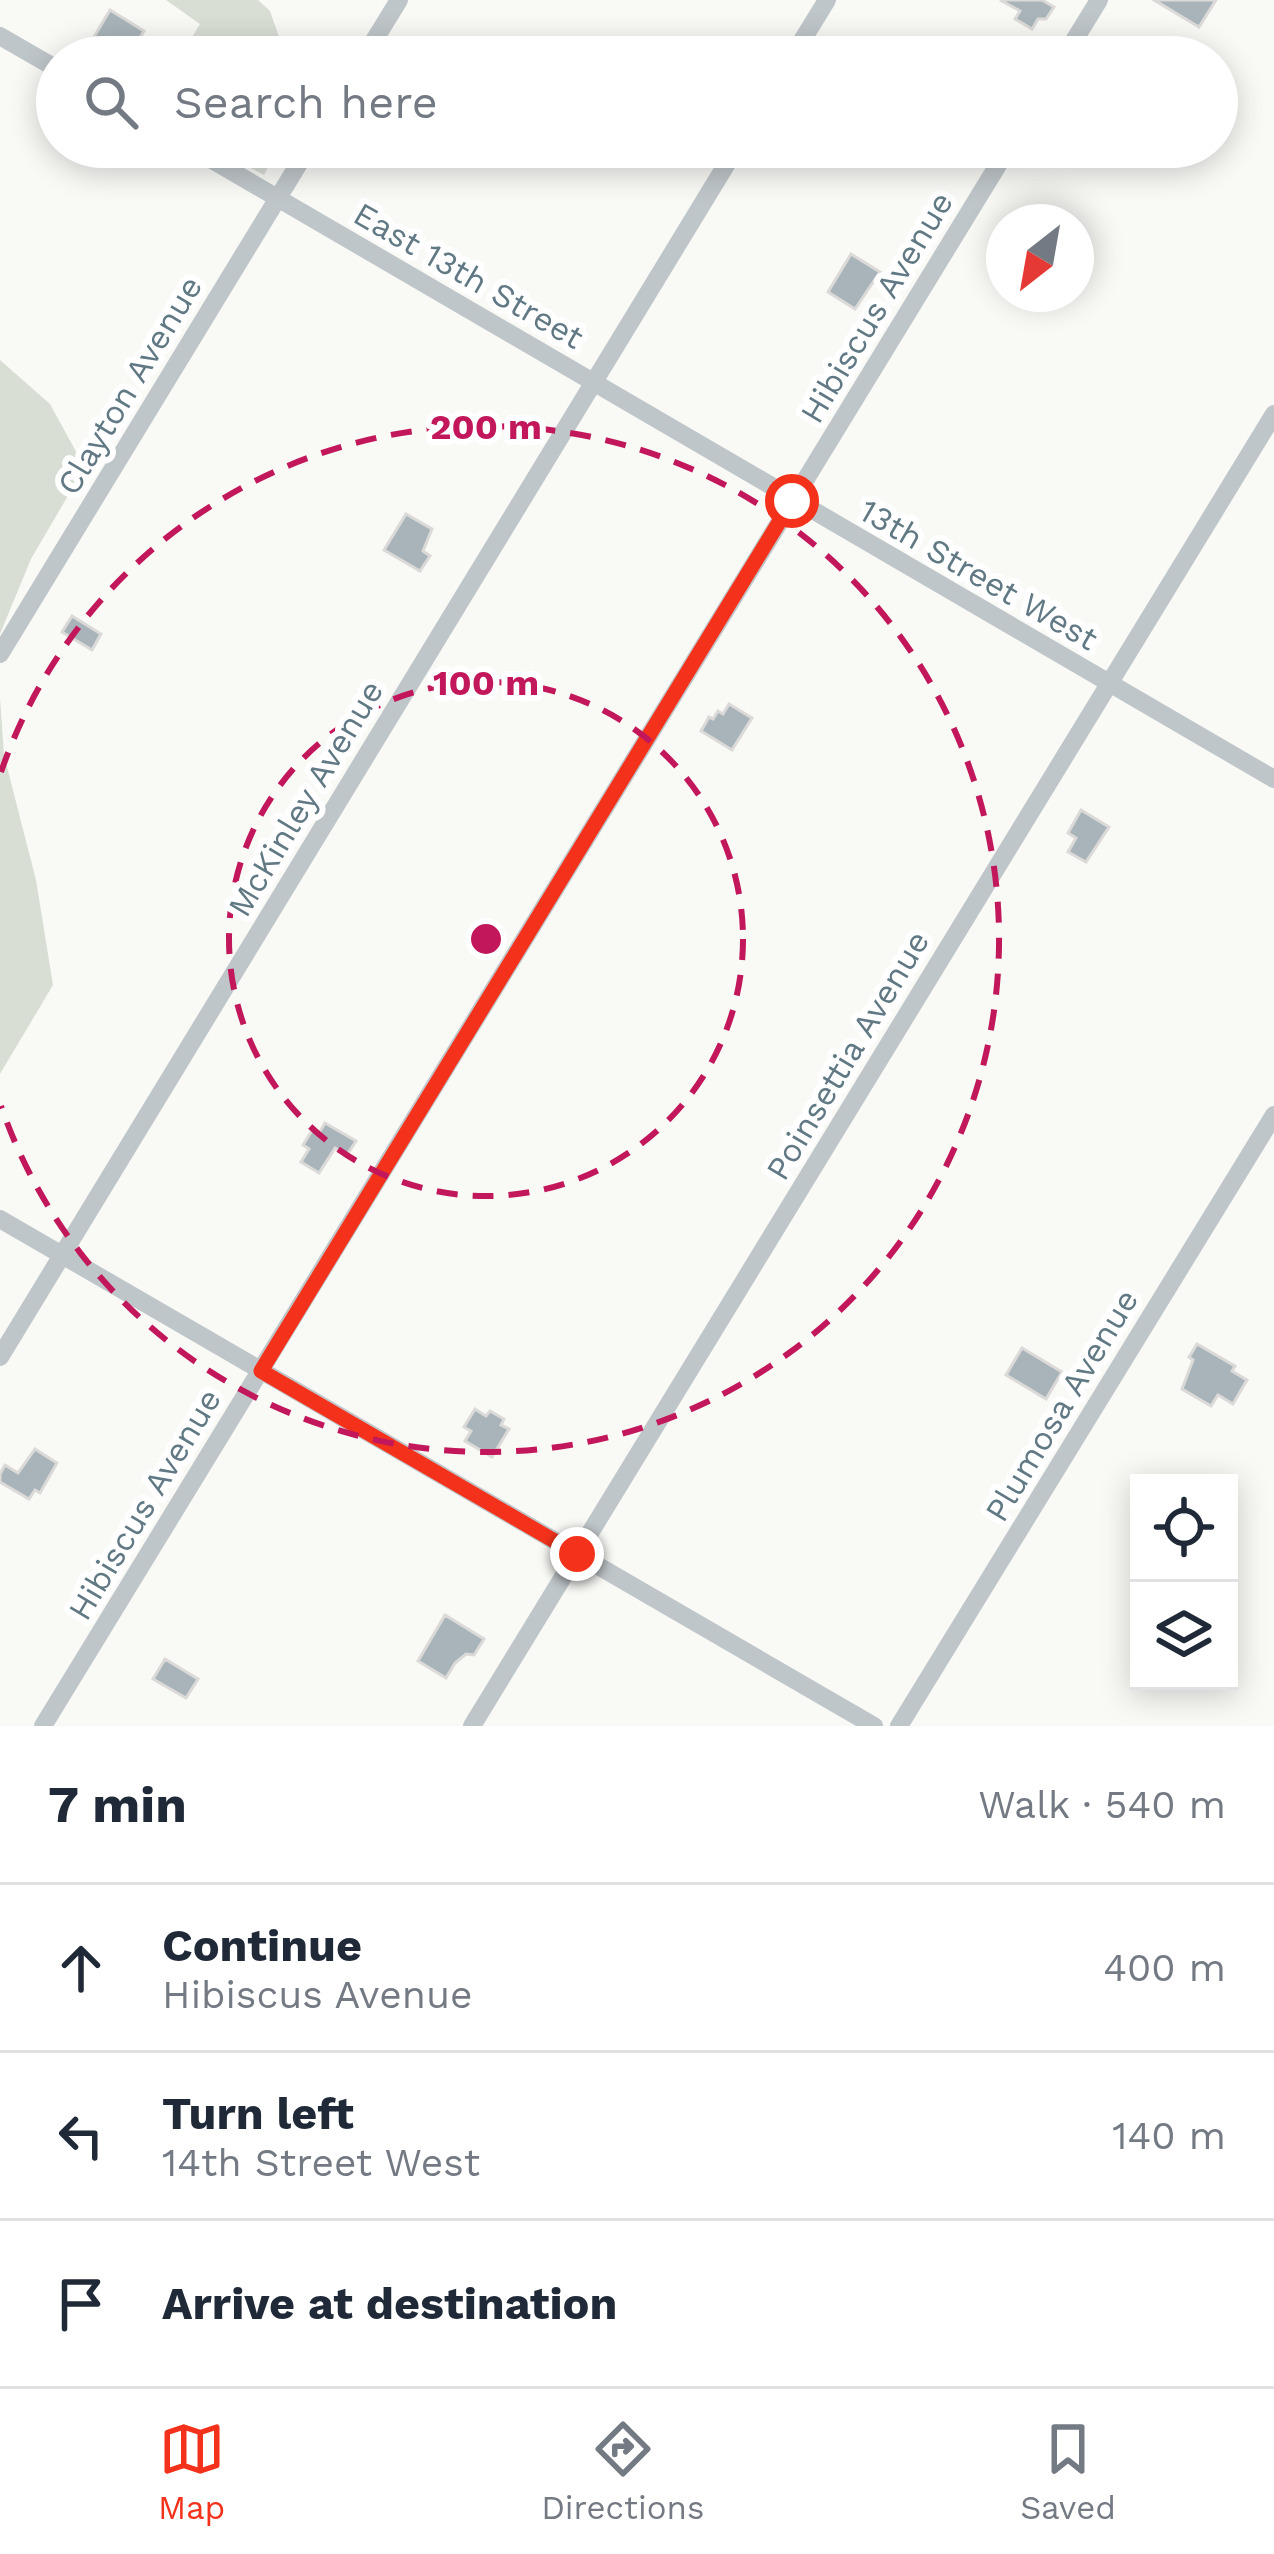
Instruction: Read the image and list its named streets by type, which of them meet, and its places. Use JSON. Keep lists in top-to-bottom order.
{
  "streets": {
    "street": [
      "East 13th Street",
      "Hibiscus Avenue",
      "Clayton Avenue",
      "13th Street West",
      "McKinley Avenue",
      "Poinsettia Avenue",
      "Plumosa Avenue"
    ]
  },
  "crossings": [
    ["East 13th Street", "Clayton Avenue"],
    ["East 13th Street", "13th Street West"],
    ["East 13th Street", "McKinley Avenue"],
    ["Hibiscus Avenue", "13th Street West"],
    ["13th Street West", "McKinley Avenue"],
    ["13th Street West", "Poinsettia Avenue"]
  ],
  "north": "bottom left",
  "page": {
    "search": "Search here",
    "heading": ["7 min", "Walk · 540 m"],
    "list": [
      ["Continue", "Hibiscus Avenue", "400 m"],
      ["Turn left", "14th Street West", "140 m"],
      "Arrive at destination"
    ],
    "nav": ["Map", "Directions", "Saved"]
  },
  "rings": ["200 m", "100 m"]
}
